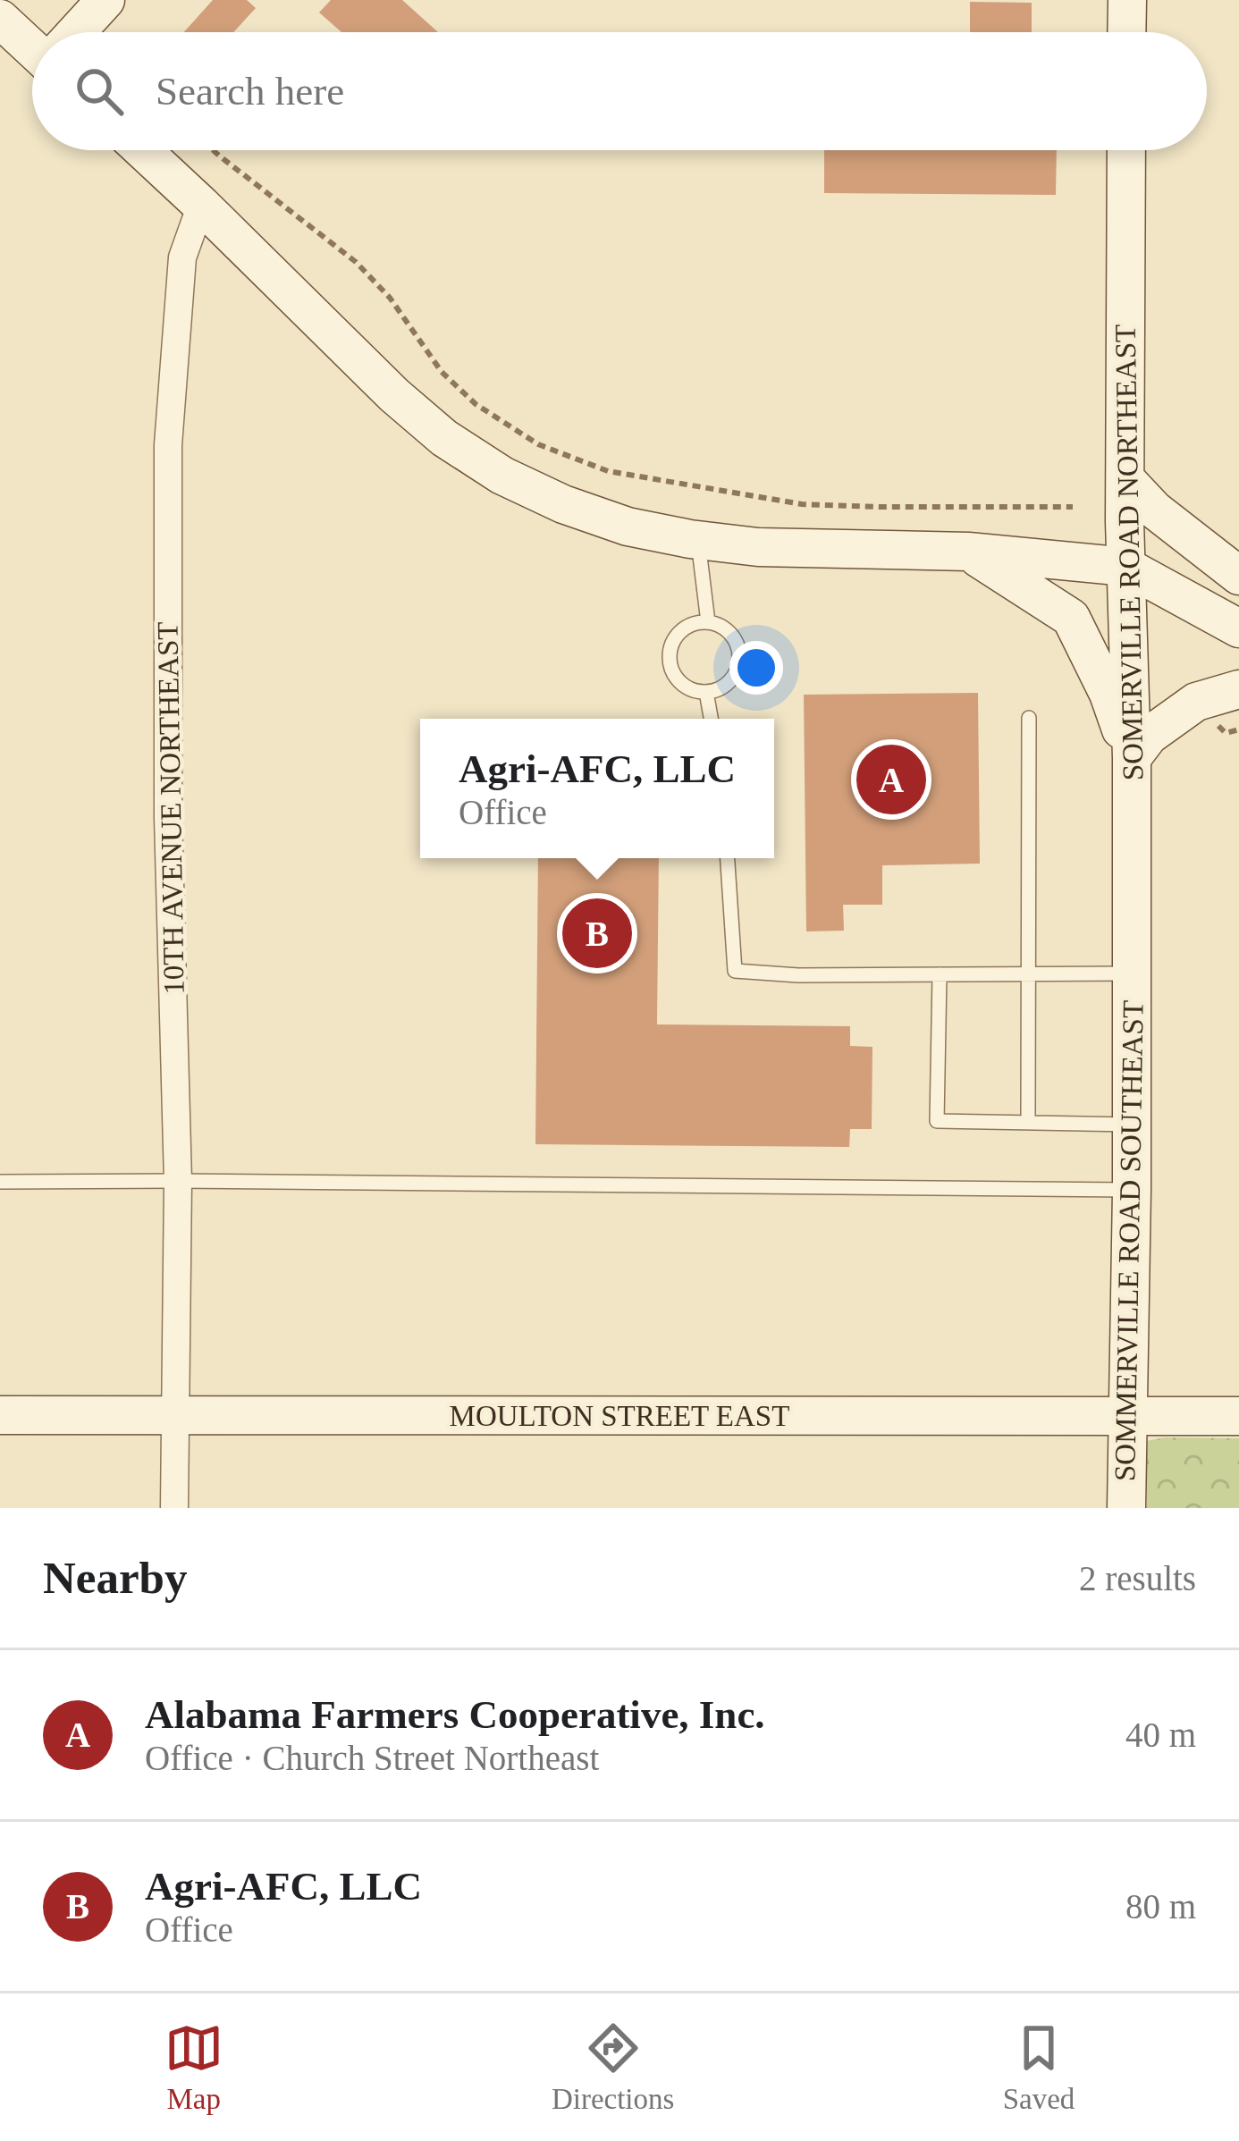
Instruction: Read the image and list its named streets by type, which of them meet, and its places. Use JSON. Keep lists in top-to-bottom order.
{
  "streets": {
    "street": [
      "SOMERVILLE ROAD NORTHEAST",
      "10TH AVENUE NORTHEAST",
      "SOMMERVILLE ROAD SOUTHEAST",
      "MOULTON STREET EAST"
    ]
  },
  "crossings": [
    ["SOMERVILLE ROAD NORTHEAST", "SOMMERVILLE ROAD SOUTHEAST"],
    ["10TH AVENUE NORTHEAST", "MOULTON STREET EAST"],
    ["SOMMERVILLE ROAD SOUTHEAST", "MOULTON STREET EAST"]
  ],
  "page": {
    "search": "Search here",
    "popup": ["Agri-AFC, LLC", "Office"],
    "pins": ["A", "B"],
    "heading": ["Nearby", "2 results"],
    "list": [
      {
        "mark": "A",
        "name": "Alabama Farmers Cooperative, Inc.",
        "note": "Office · Church Street Northeast",
        "value": "40 m"
      },
      {
        "mark": "B",
        "name": "Agri-AFC, LLC",
        "note": "Office",
        "value": "80 m"
      }
    ],
    "nav": ["Map", "Directions", "Saved"]
  }
}
